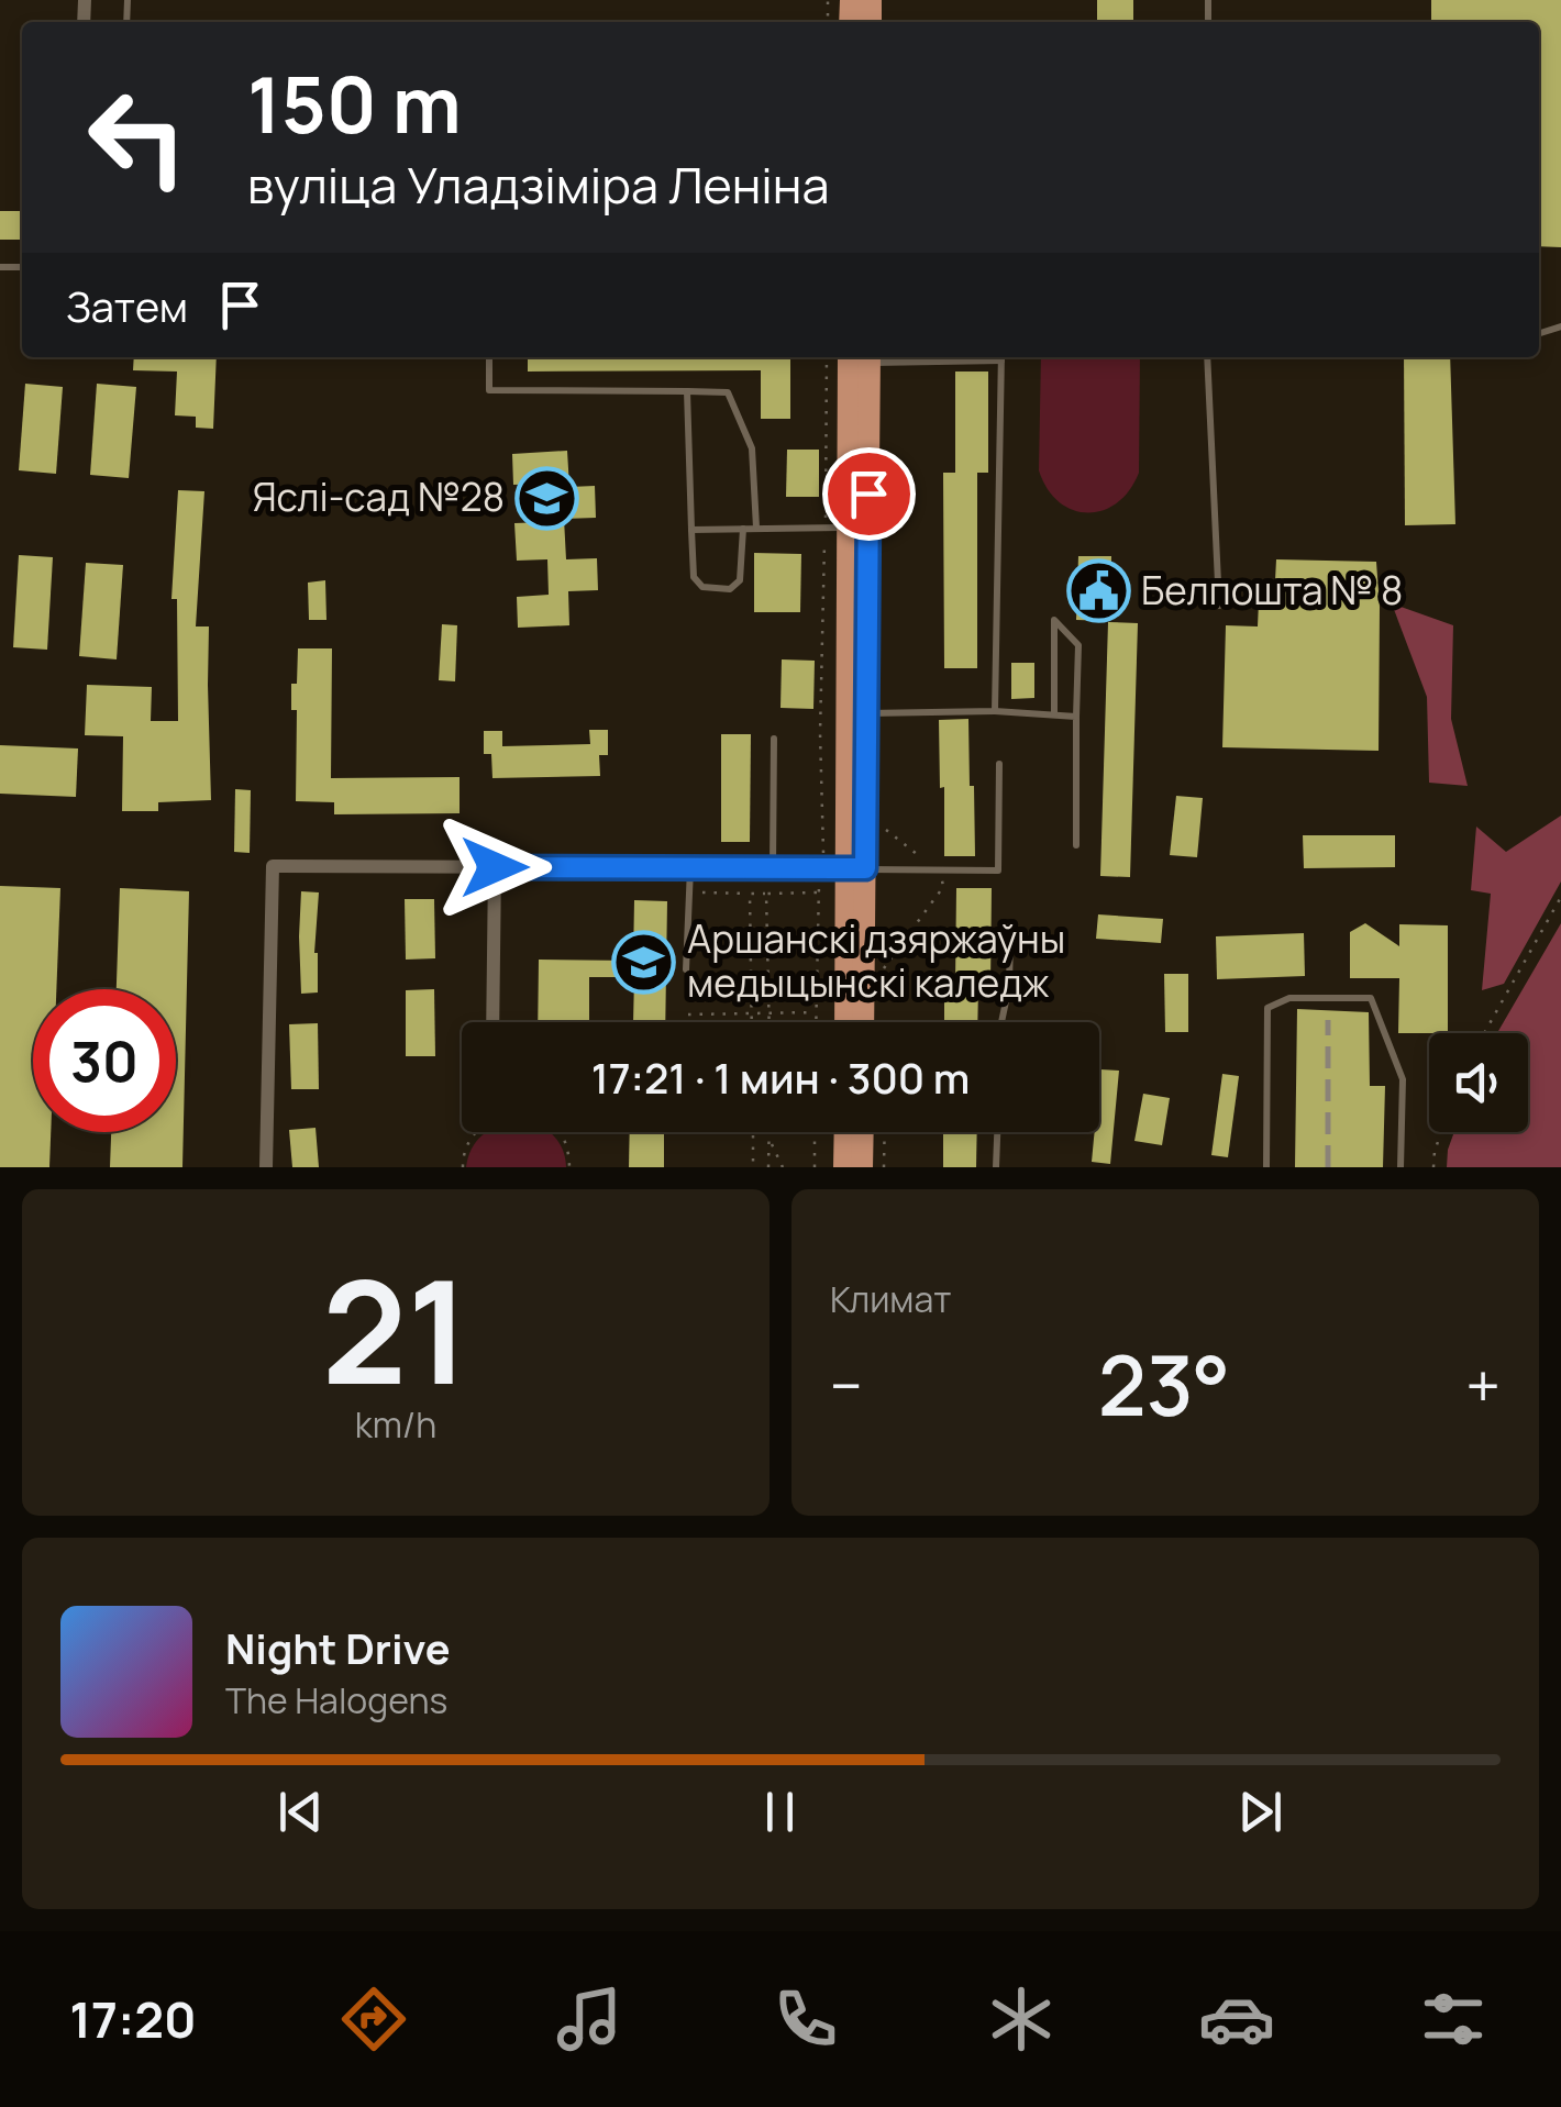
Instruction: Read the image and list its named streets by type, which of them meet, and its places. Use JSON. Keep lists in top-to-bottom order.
{
  "places": {
    "school or university": ["Яслі-сад №28", "Аршанскі дзяржаўны медыцынскі каледж"],
    "public building": ["Белпошта № 8"]
  },
  "page": {
    "turn": ["150 m", "вуліца Уладзіміра Леніна"],
    "then": "Затем",
    "limit": "30",
    "trip": "17:21 · 1 мин · 300 m",
    "tile": [
      ["21", "km/h"],
      "Климат"
    ],
    "heat": ["−", "23°", "+"],
    "song": ["Night Drive", "The Halogens"],
    "tabs": "17:20"
  }
}
